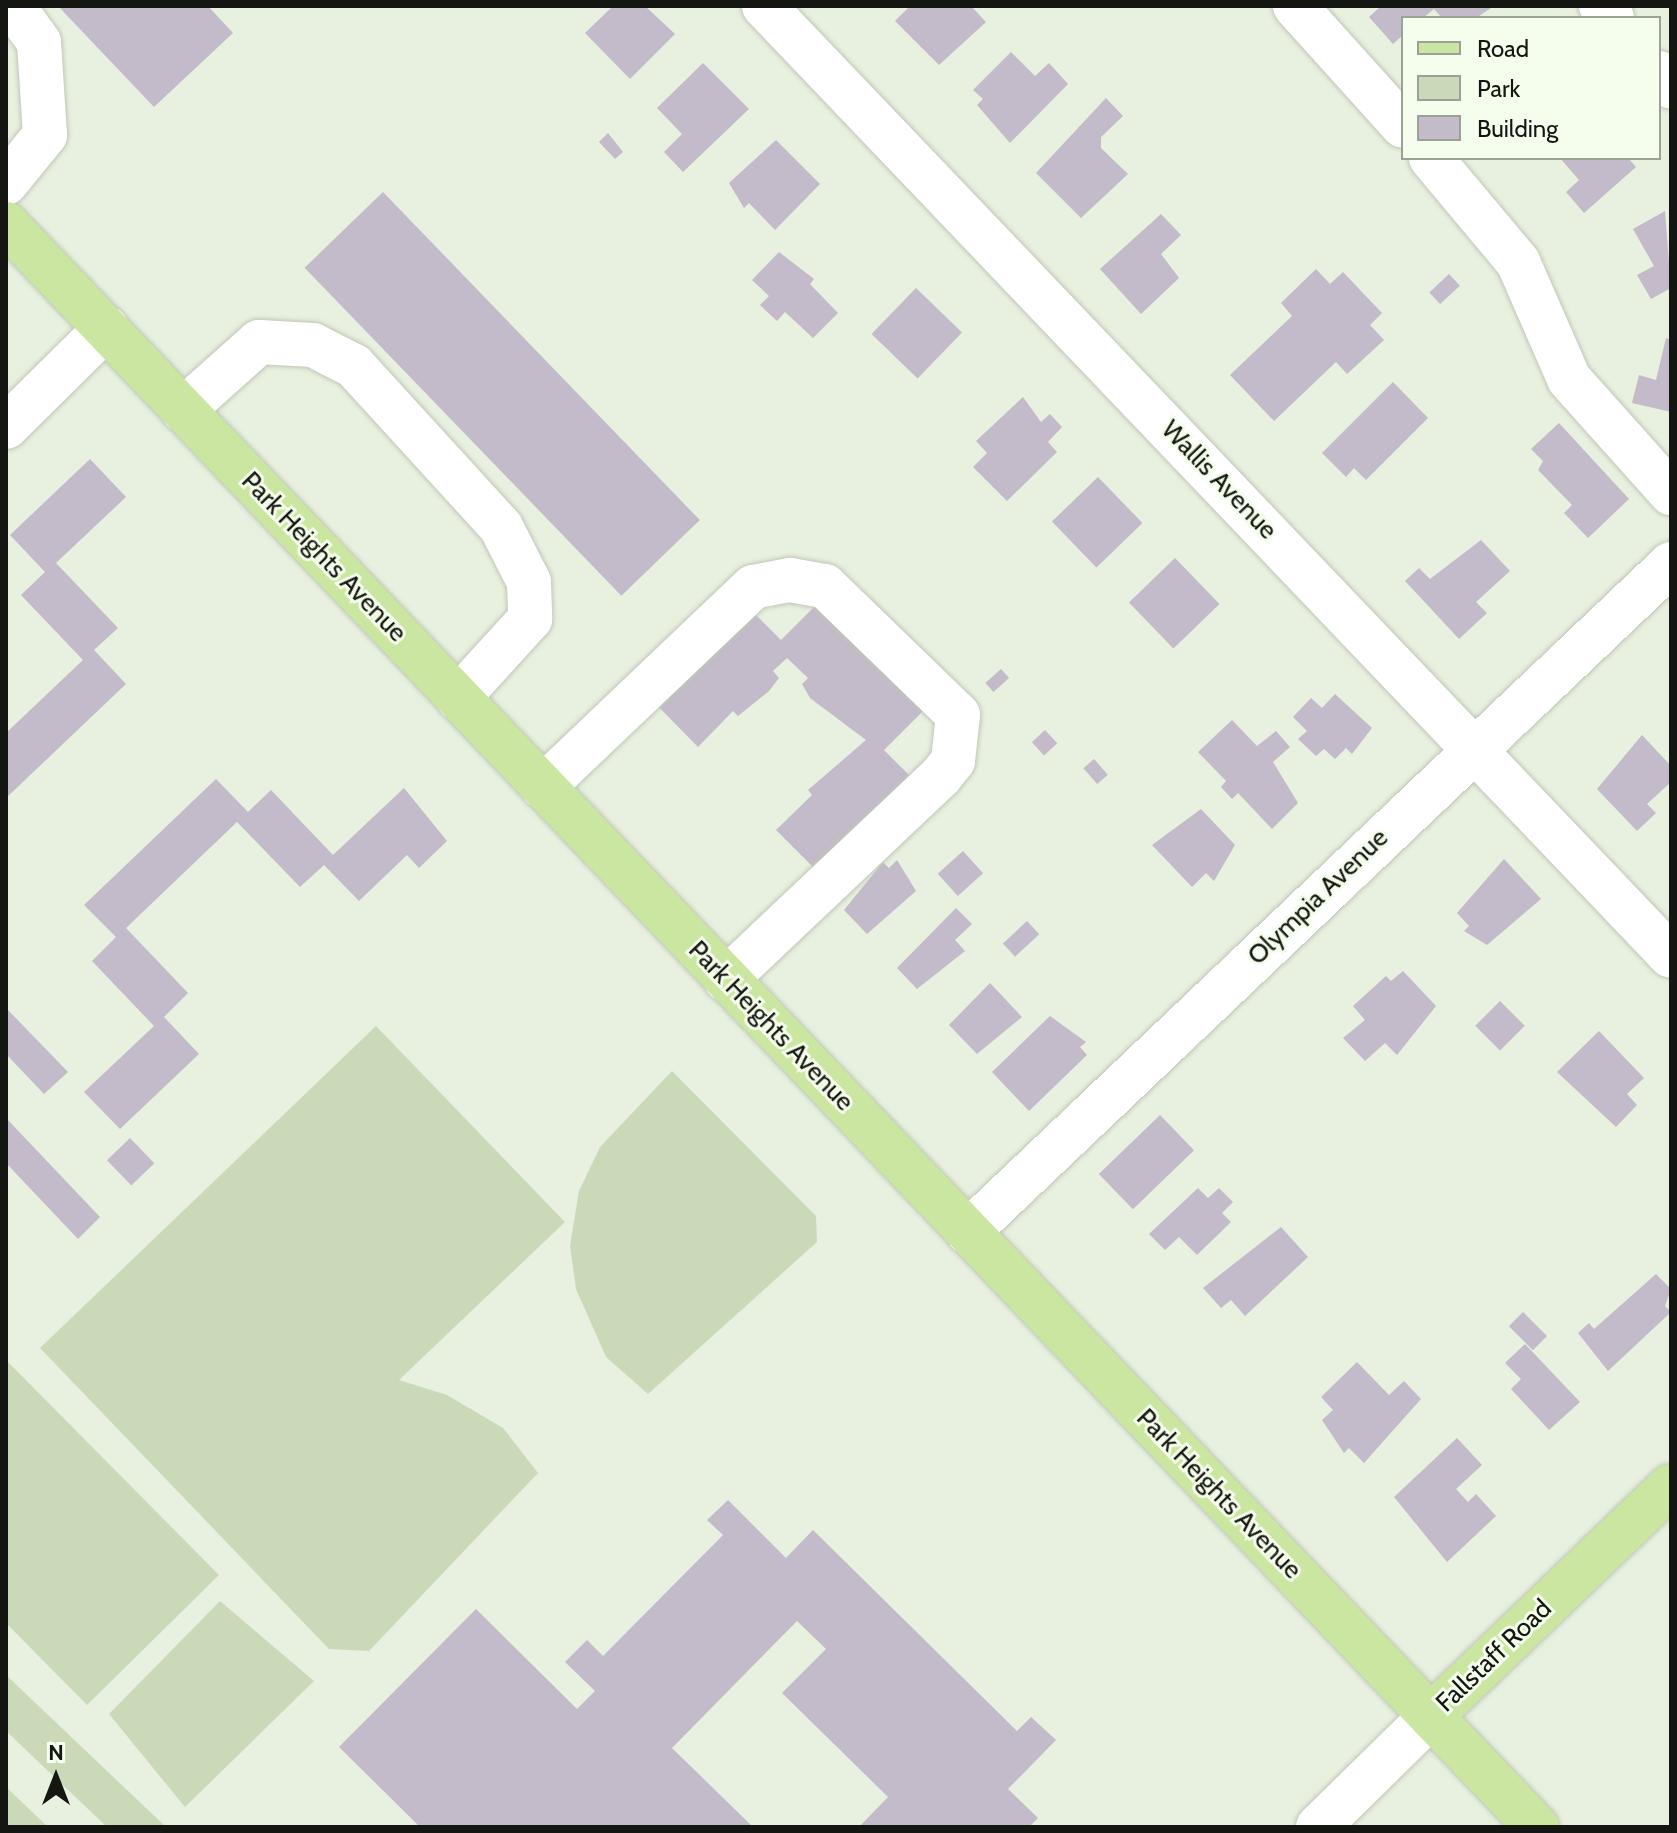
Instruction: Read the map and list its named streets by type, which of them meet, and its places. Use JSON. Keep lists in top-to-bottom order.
{
  "streets": {
    "main road": ["Park Heights Avenue", "Fallstaff Road"],
    "street": ["Wallis Avenue", "Olympia Avenue"]
  },
  "crossings": [
    ["Wallis Avenue", "Olympia Avenue"],
    ["Park Heights Avenue", "Olympia Avenue"],
    ["Park Heights Avenue", "Fallstaff Road"]
  ],
  "legend": ["Road", "Park", "Building"],
  "north": "top"
}
